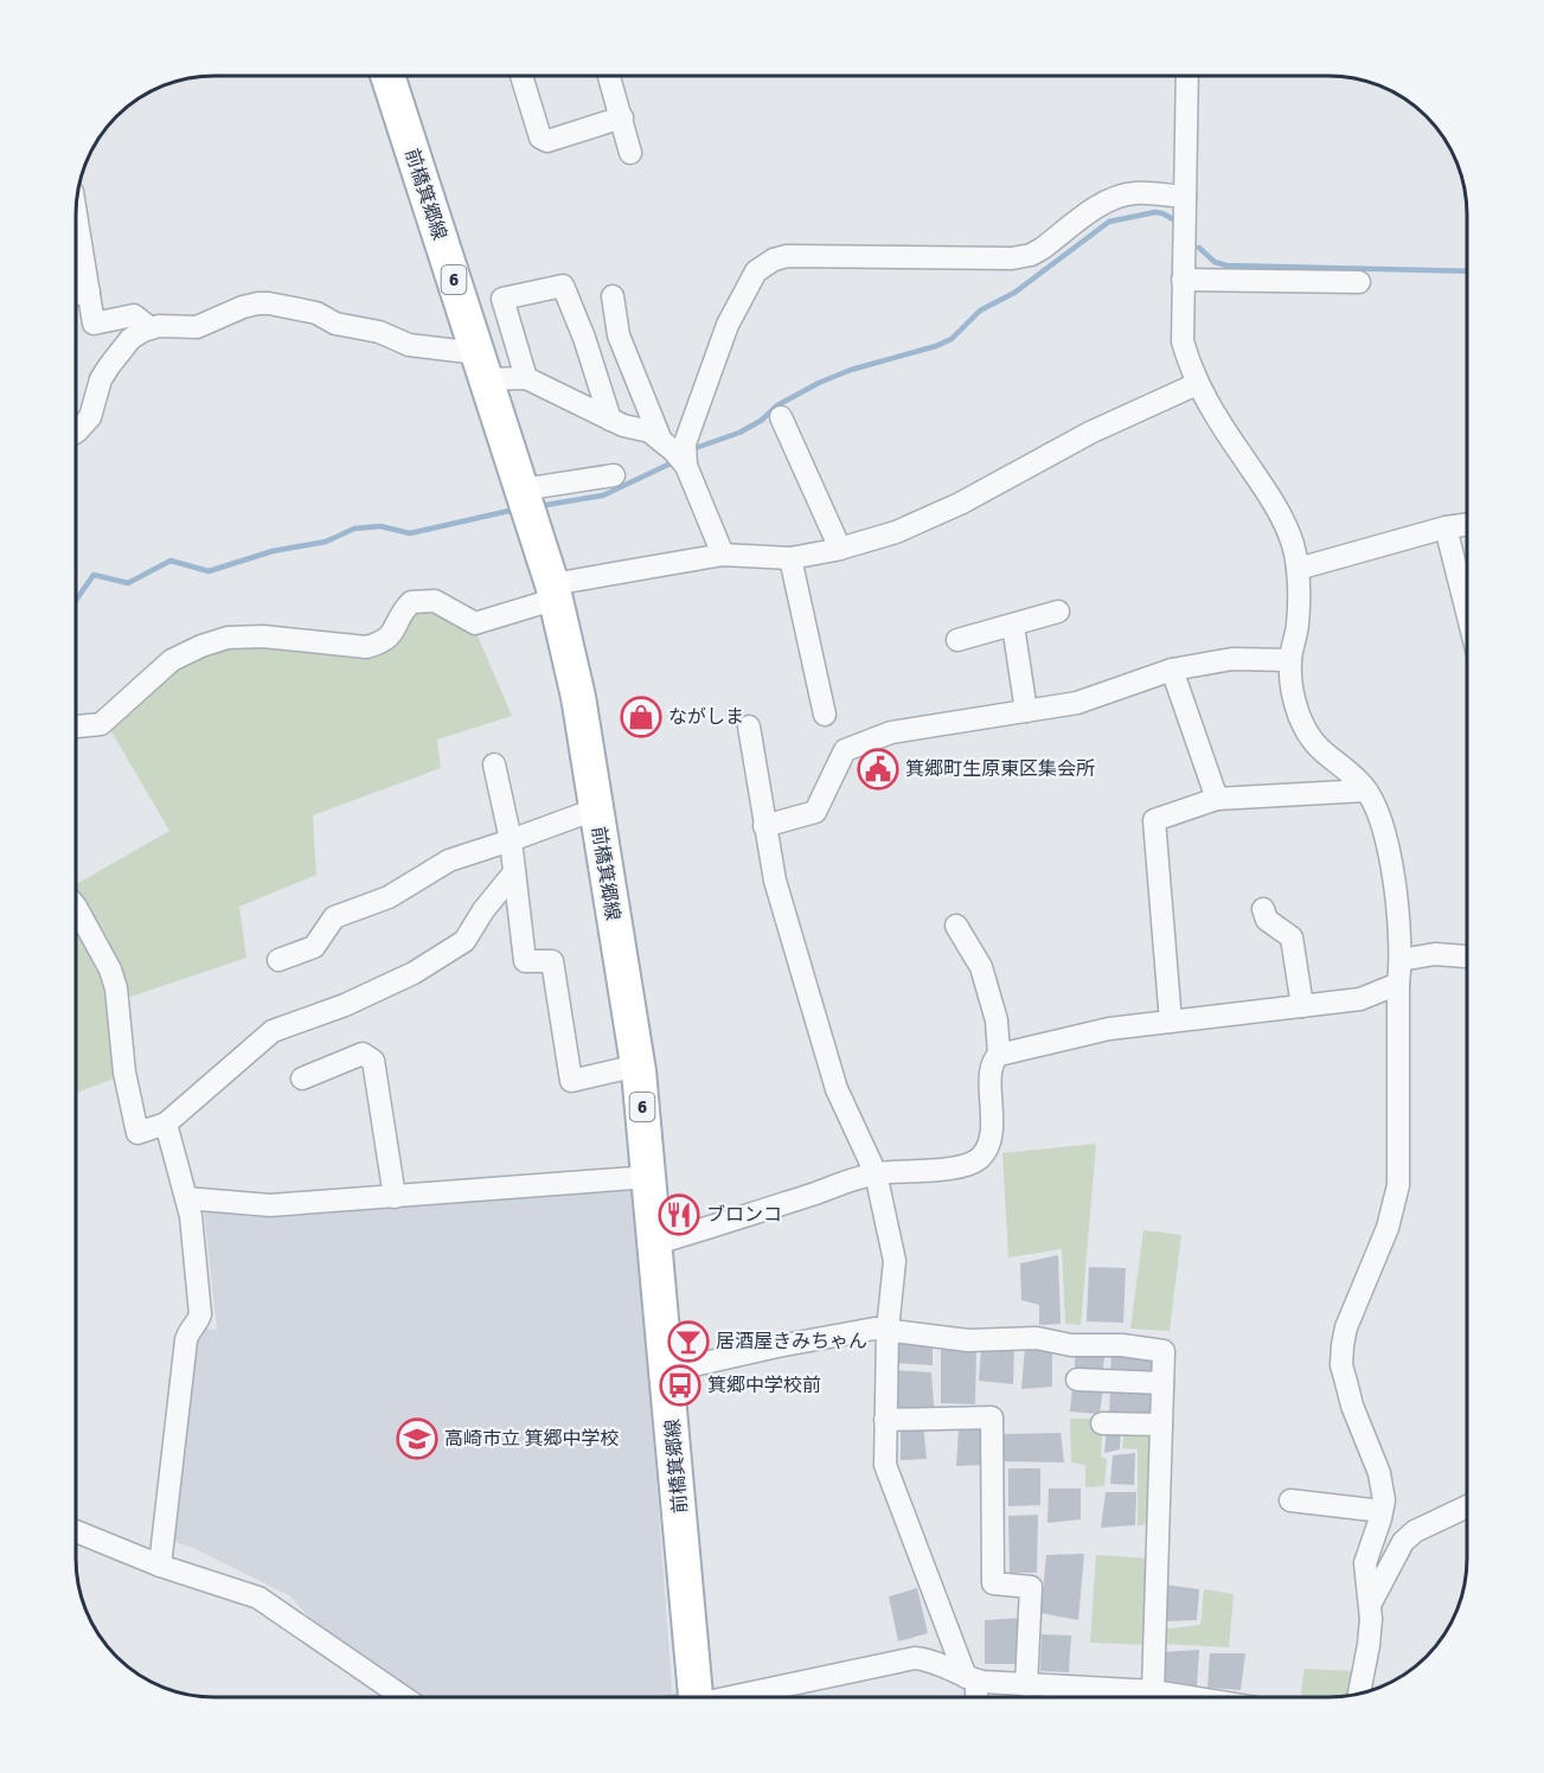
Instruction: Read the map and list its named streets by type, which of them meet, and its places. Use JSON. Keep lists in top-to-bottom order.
{
  "streets": {
    "main road": ["前橋箕郷線", "6"]
  },
  "places": {
    "shop": ["ながしま"],
    "public building": ["箕郷町生原東区集会所"],
    "restaurant": ["ブロンコ"],
    "bar": ["居酒屋きみちゃん"],
    "bus stop": ["箕郷中学校前"],
    "school or university": ["高崎市立 箕郷中学校"]
  }
}
